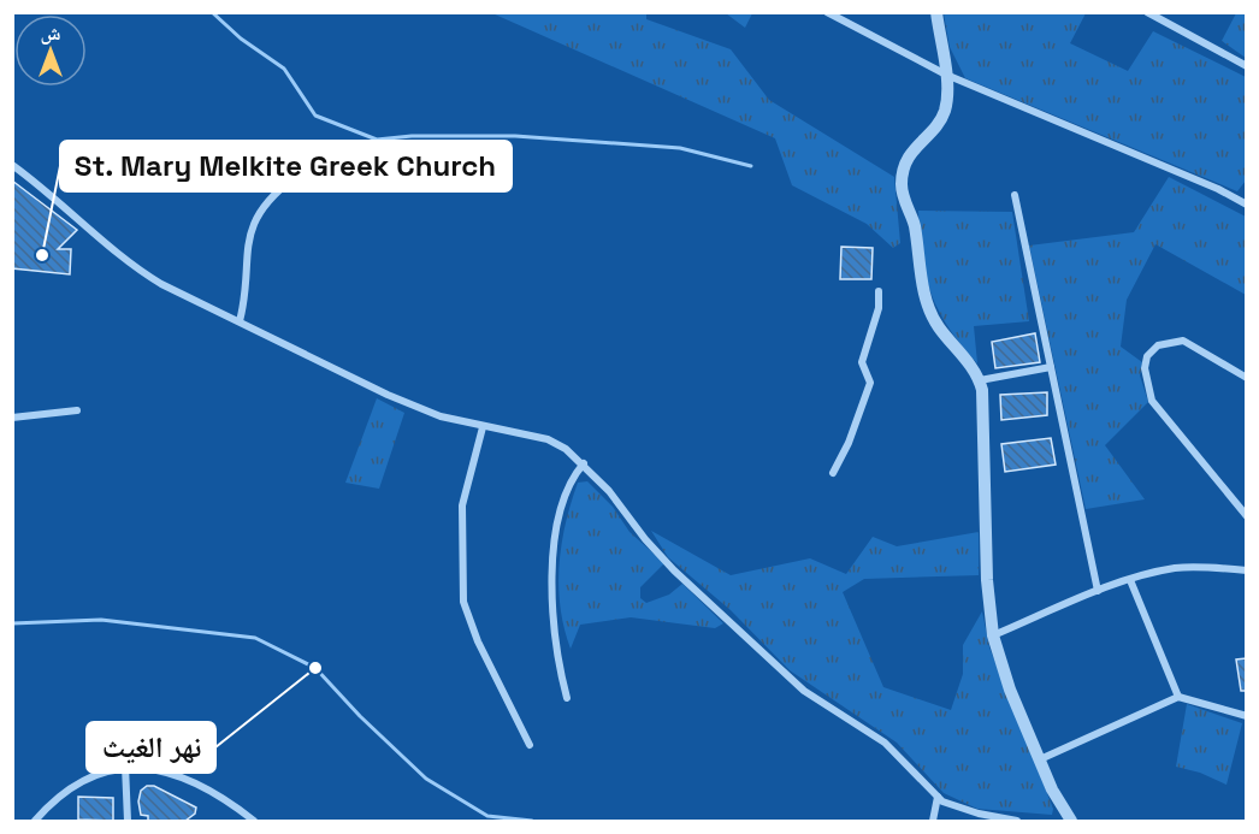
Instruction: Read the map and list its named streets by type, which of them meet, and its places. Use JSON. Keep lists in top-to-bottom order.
{
  "places": ["St. Mary Melkite Greek Church", "نهر الغيث"],
  "north": "top"
}
